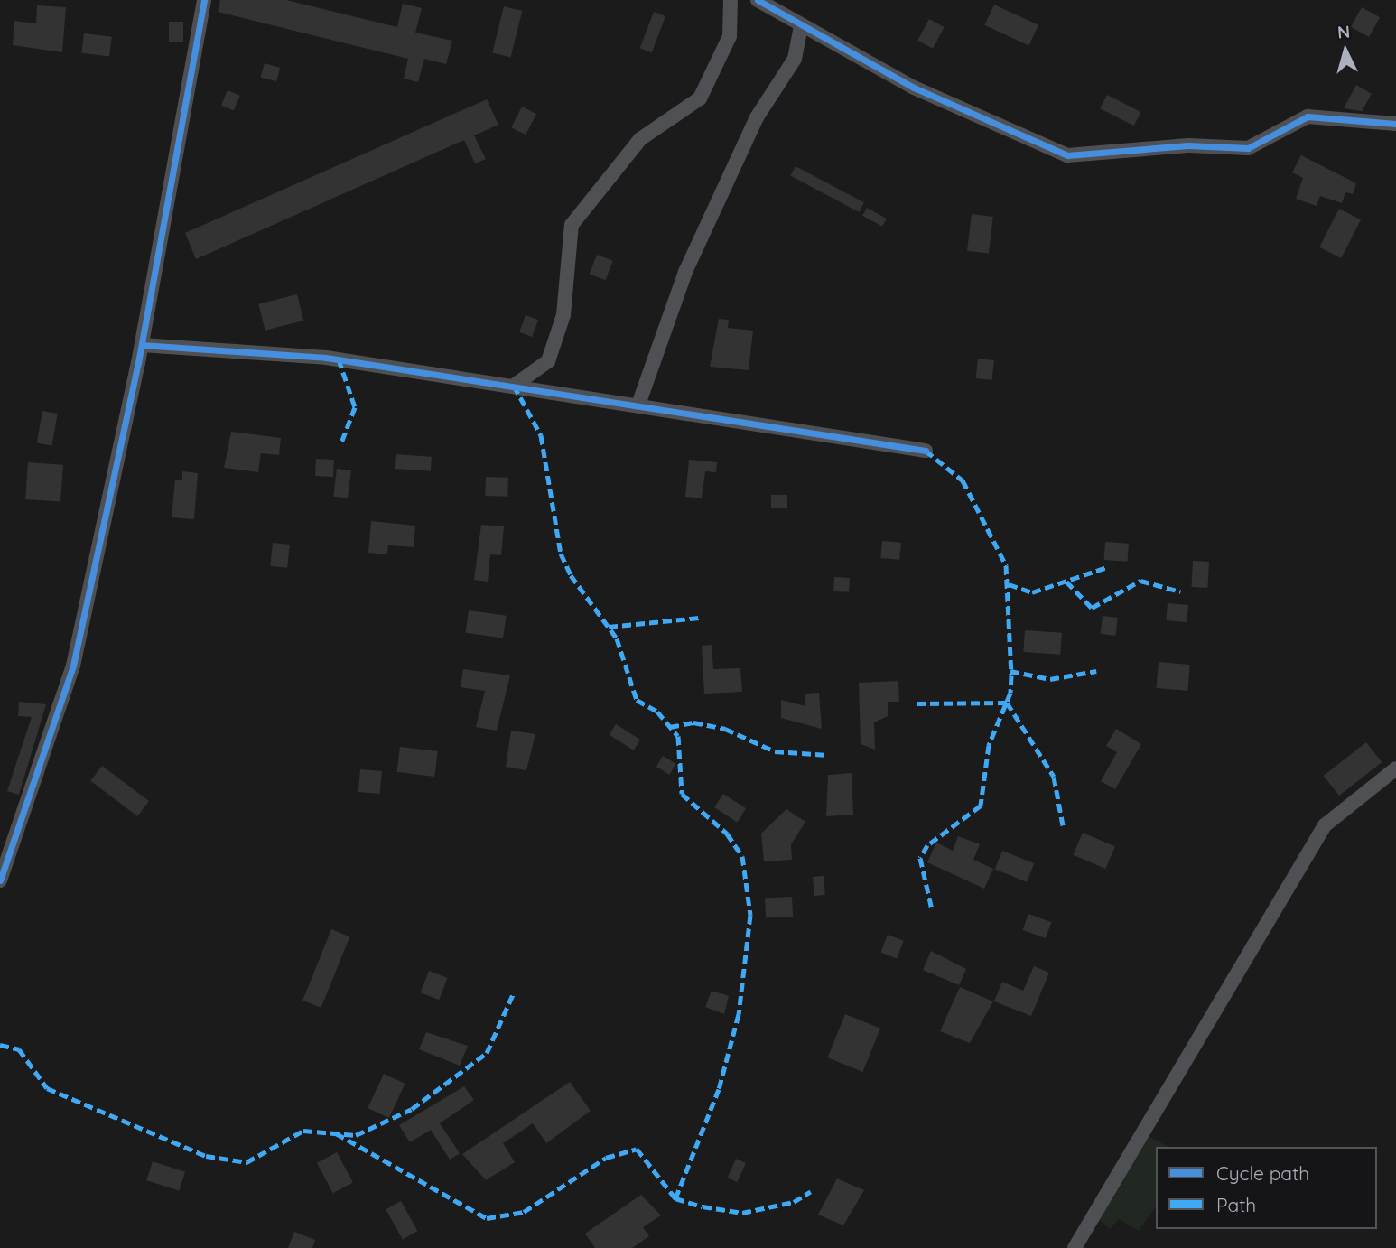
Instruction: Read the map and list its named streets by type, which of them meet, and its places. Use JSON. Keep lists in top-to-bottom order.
{
  "legend": ["Cycle path", "Path"],
  "north": "top"
}
